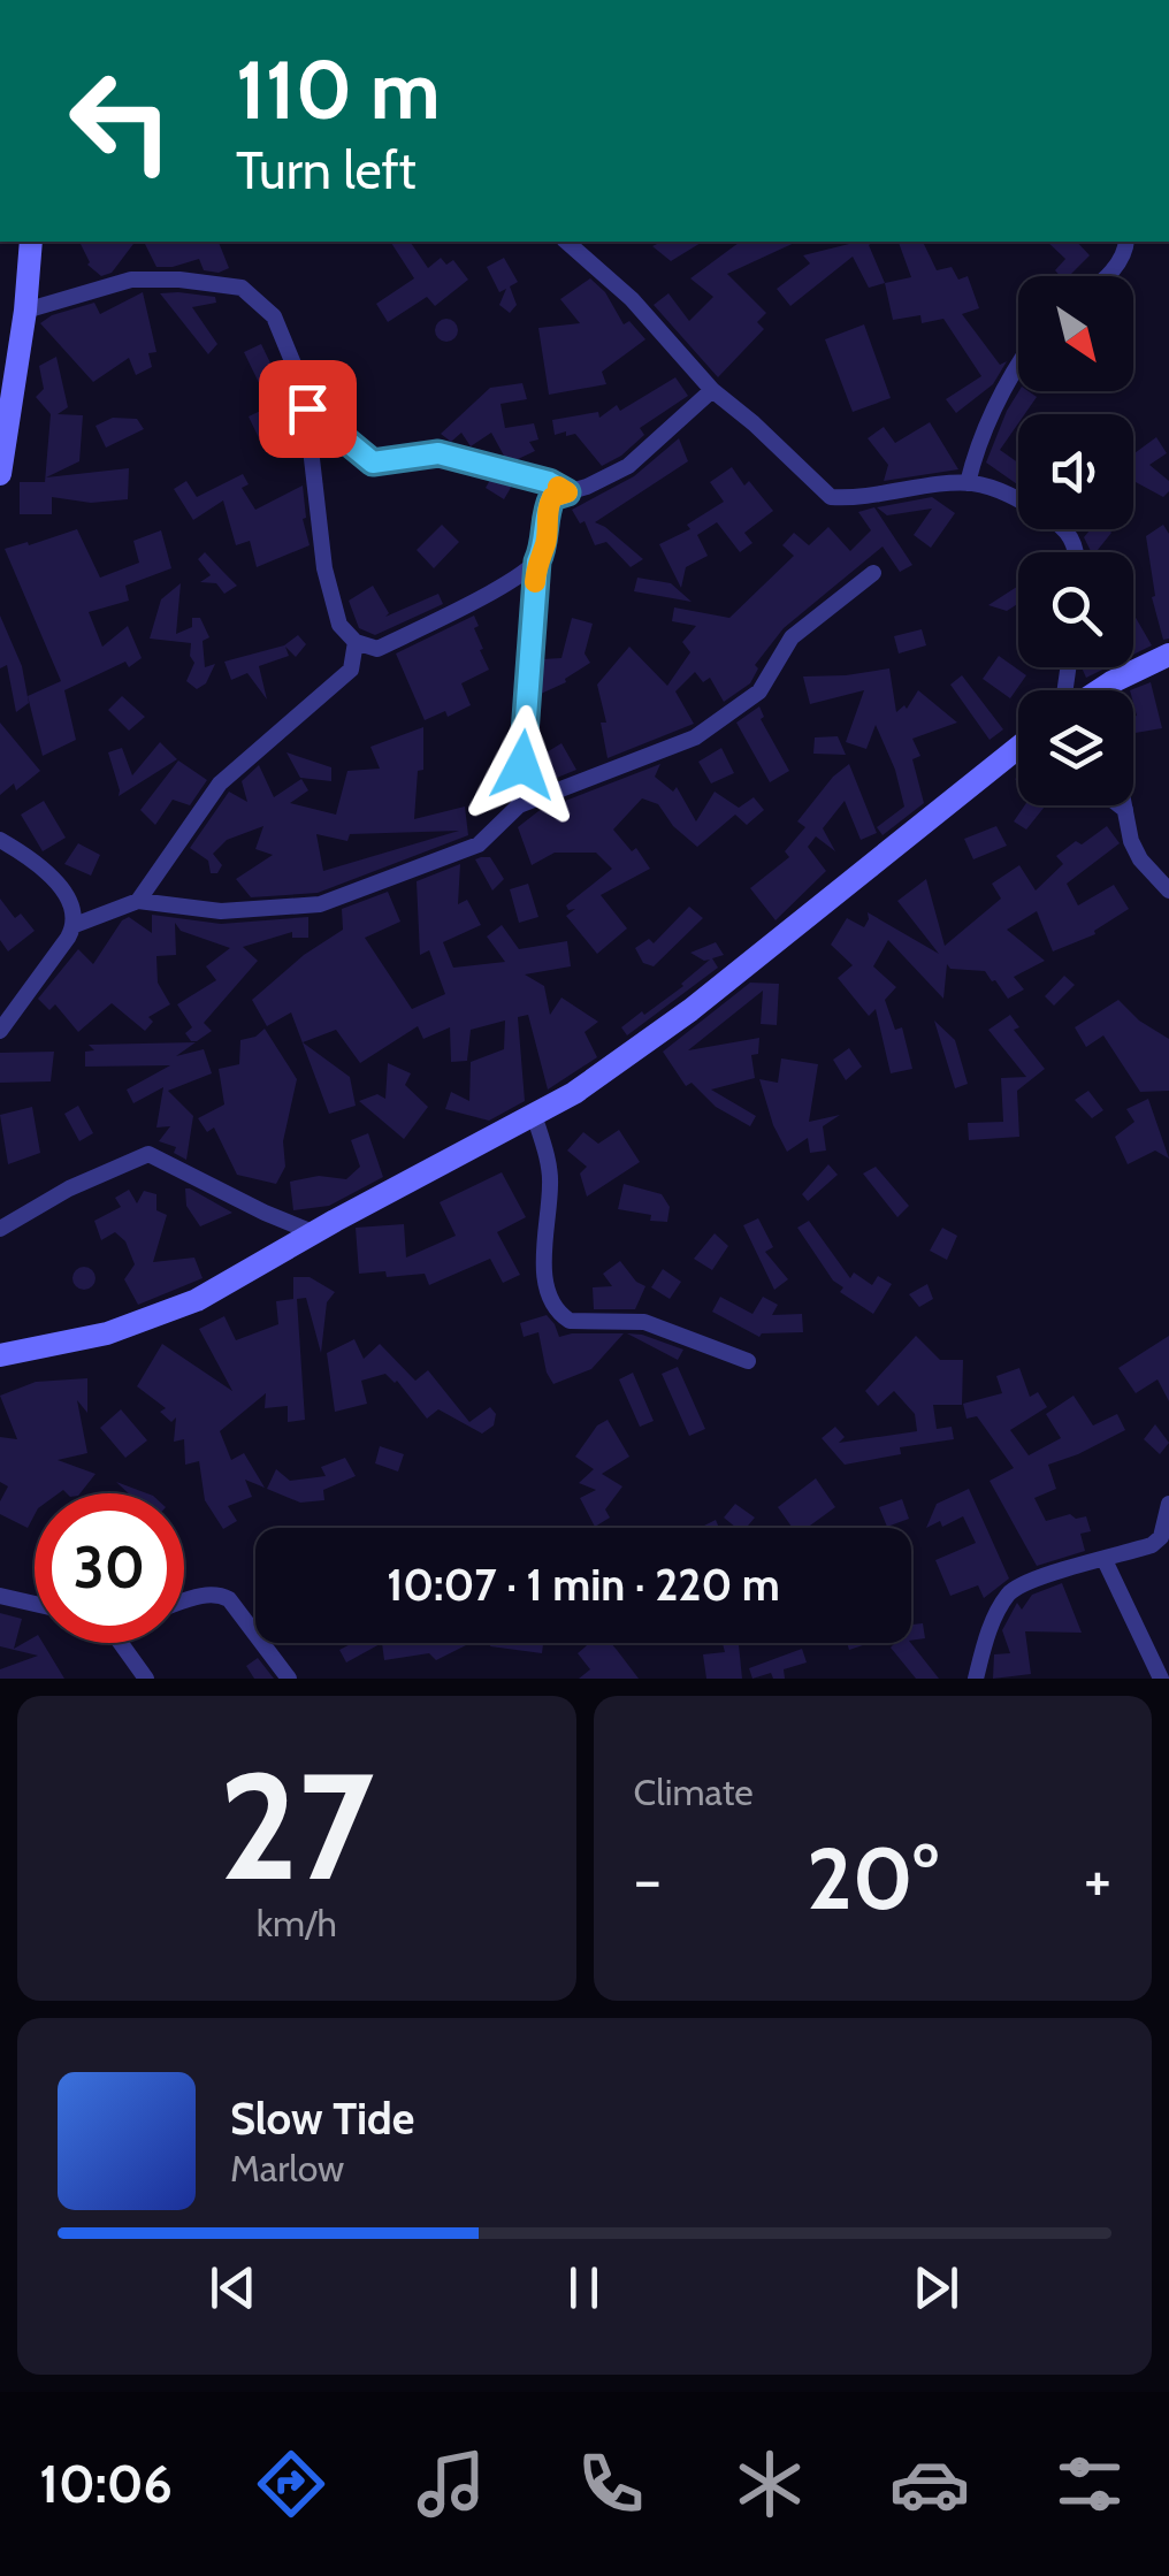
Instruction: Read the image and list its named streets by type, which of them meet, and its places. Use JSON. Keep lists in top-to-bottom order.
{
  "north": "bottom right",
  "page": {
    "turn": ["110 m", "Turn left"],
    "limit": "30",
    "trip": "10:07 · 1 min · 220 m",
    "tile": [
      ["27", "km/h"],
      "Climate"
    ],
    "heat": ["−", "20°", "+"],
    "song": ["Slow Tide", "Marlow"],
    "tabs": "10:06"
  }
}
